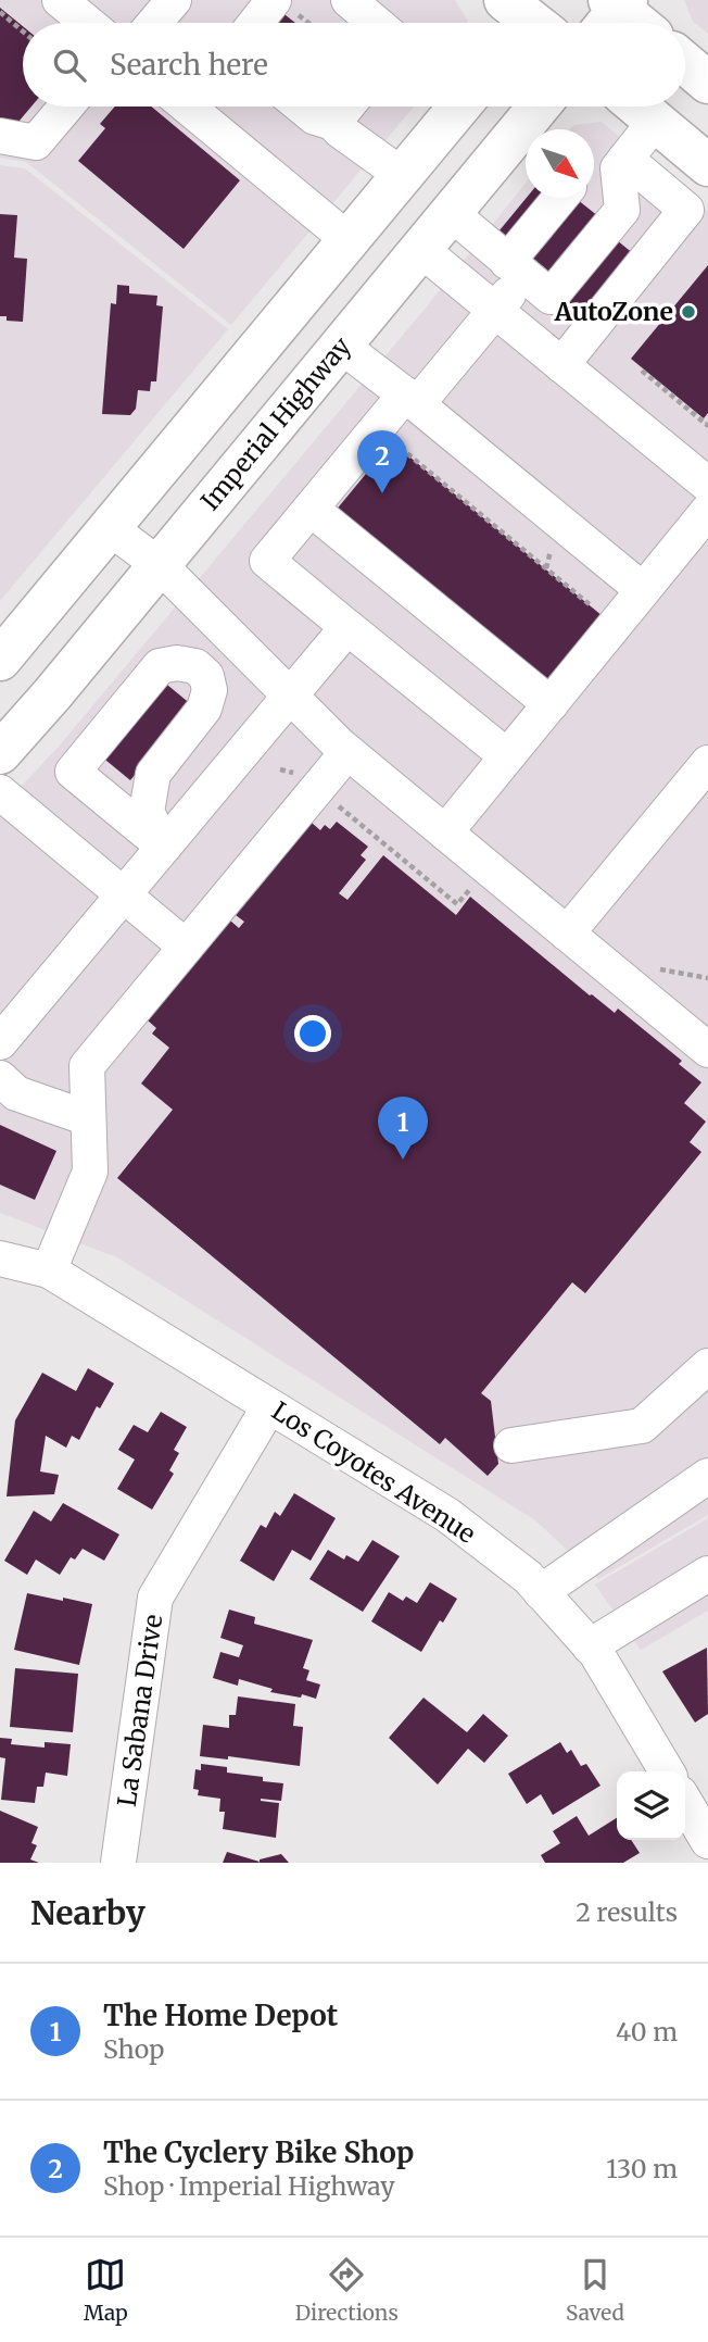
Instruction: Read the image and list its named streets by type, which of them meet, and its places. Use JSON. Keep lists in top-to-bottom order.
{
  "streets": {
    "main road": ["Imperial Highway"],
    "street": ["Los Coyotes Avenue", "La Sabana Drive"]
  },
  "crossings": [
    ["Los Coyotes Avenue", "La Sabana Drive"]
  ],
  "places": ["AutoZone"],
  "north": "bottom right",
  "page": {
    "search": "Search here",
    "pins": ["2", "1"],
    "heading": ["Nearby", "2 results"],
    "list": [
      {
        "mark": "1",
        "name": "The Home Depot",
        "note": "Shop",
        "value": "40 m"
      },
      {
        "mark": "2",
        "name": "The Cyclery Bike Shop",
        "note": "Shop · Imperial Highway",
        "value": "130 m"
      }
    ],
    "nav": ["Map", "Directions", "Saved"]
  }
}
